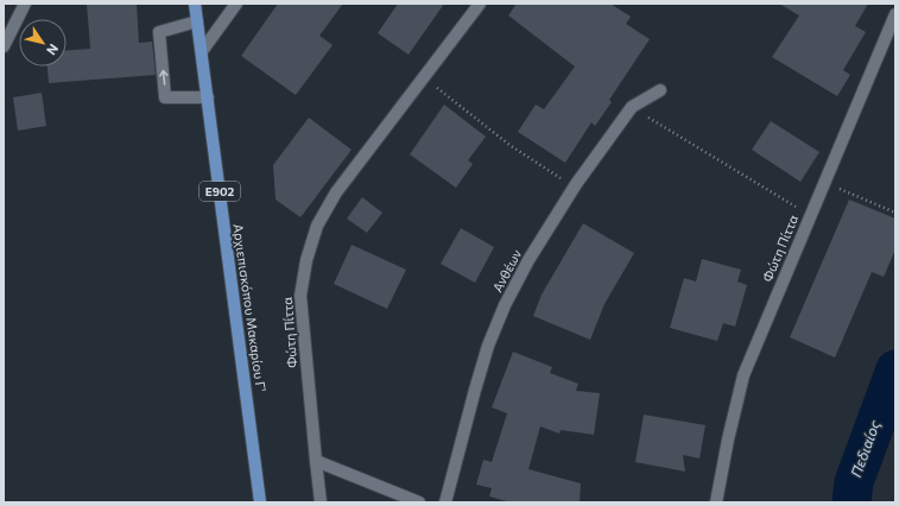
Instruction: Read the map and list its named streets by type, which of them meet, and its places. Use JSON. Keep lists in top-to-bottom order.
{
  "streets": {
    "main road": ["E902", "Αρχιεπισκόπου Μακαρίου Γ'"],
    "street": ["Φώτη Πίττα", "Ανθέων"]
  },
  "water": ["Πεδιαίος"],
  "north": "bottom right"
}
